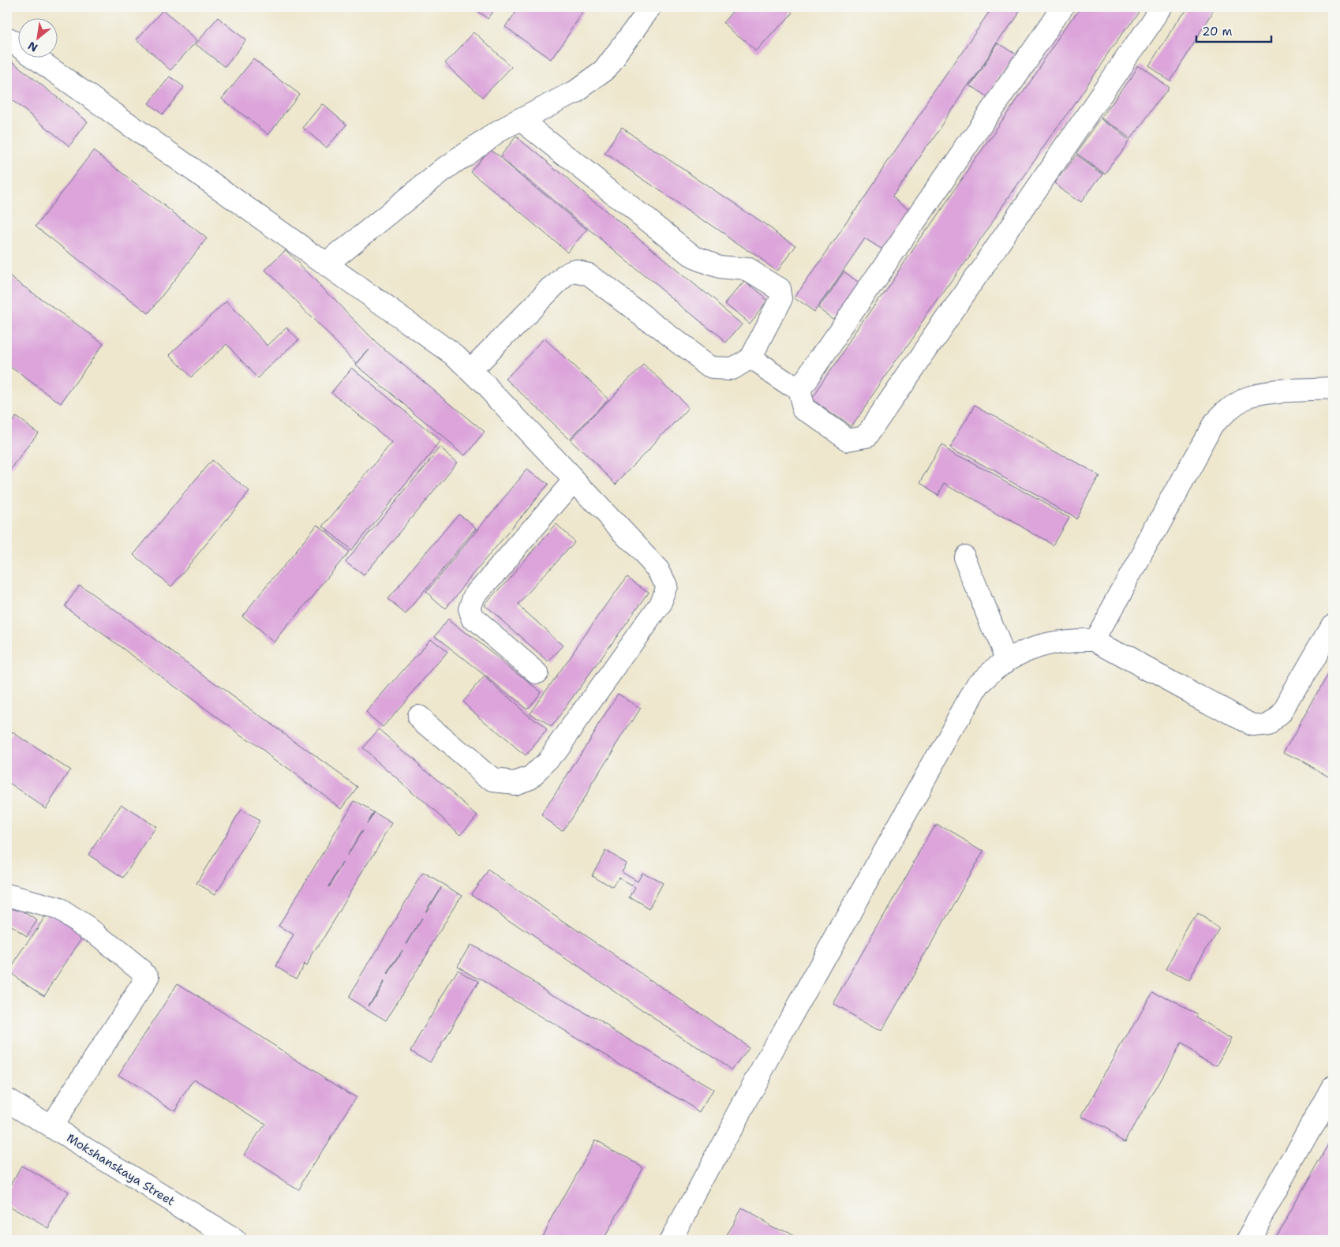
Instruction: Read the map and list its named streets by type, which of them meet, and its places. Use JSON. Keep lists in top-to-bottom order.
{
  "streets": {
    "street": ["Mokshanskaya Street"]
  },
  "scale_bar": "20 m",
  "north": "bottom left"
}
